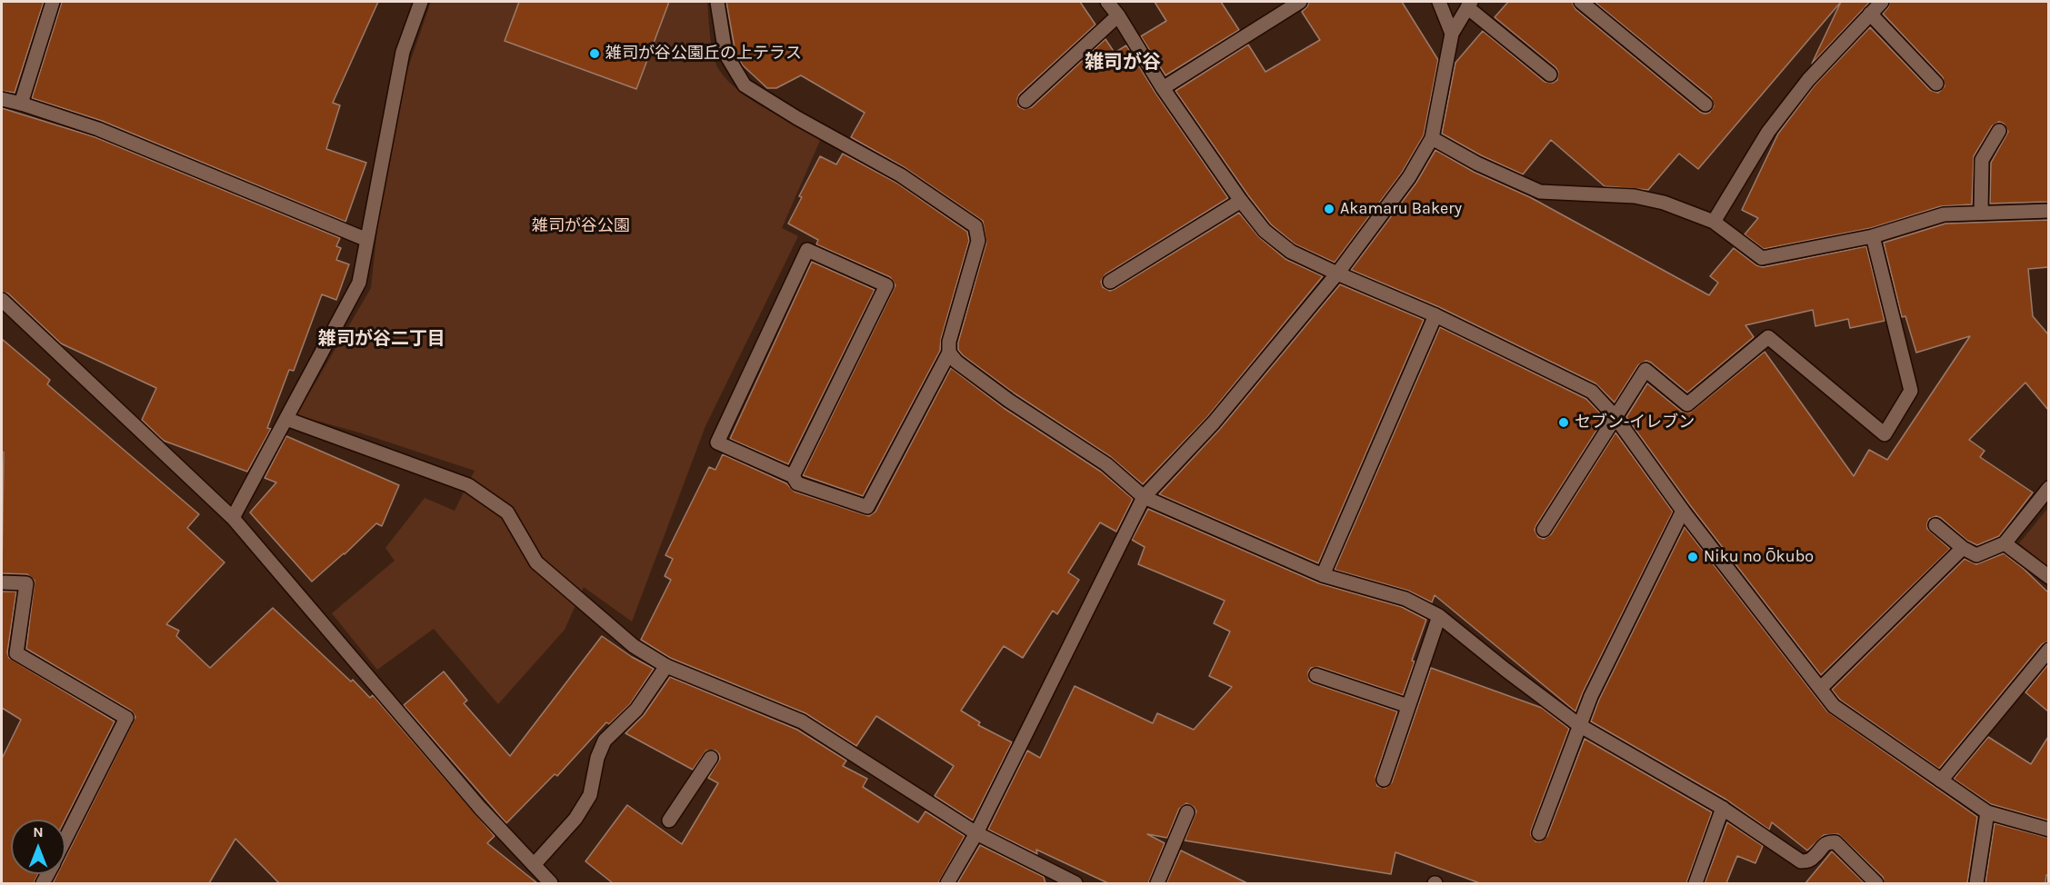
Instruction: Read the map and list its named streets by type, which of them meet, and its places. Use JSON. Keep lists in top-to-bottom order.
{
  "districts": ["雑司が谷", "雑司が谷二丁目"],
  "parks": ["雑司が谷公園"],
  "places": [
    "雑司が谷公園丘の上テラス",
    "Akamaru Bakery",
    "セブン-イレブン",
    "Niku no Ōkubo"
  ],
  "north": "top"
}
